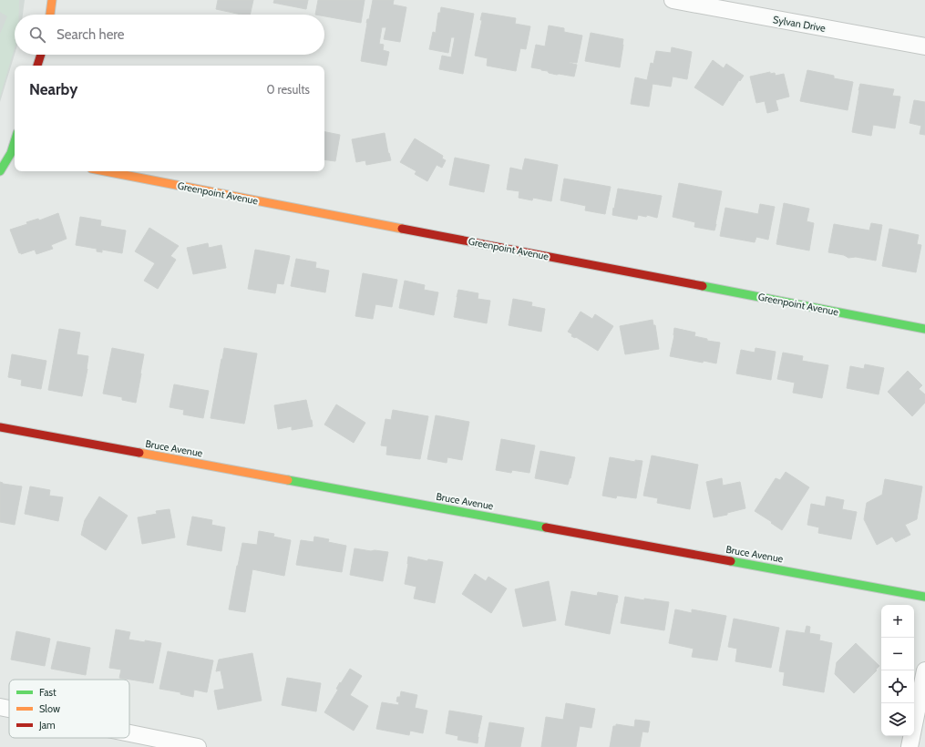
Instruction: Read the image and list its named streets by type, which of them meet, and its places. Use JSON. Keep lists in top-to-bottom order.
{
  "streets": {
    "street": ["Sylvan Drive", "Greenpoint Avenue", "Bruce Avenue"]
  },
  "legend": ["Fast", "Slow", "Jam"],
  "page": {
    "search": "Search here",
    "heading": ["Nearby", "0 results"],
    "map_buttons": ["+", "−"]
  }
}
